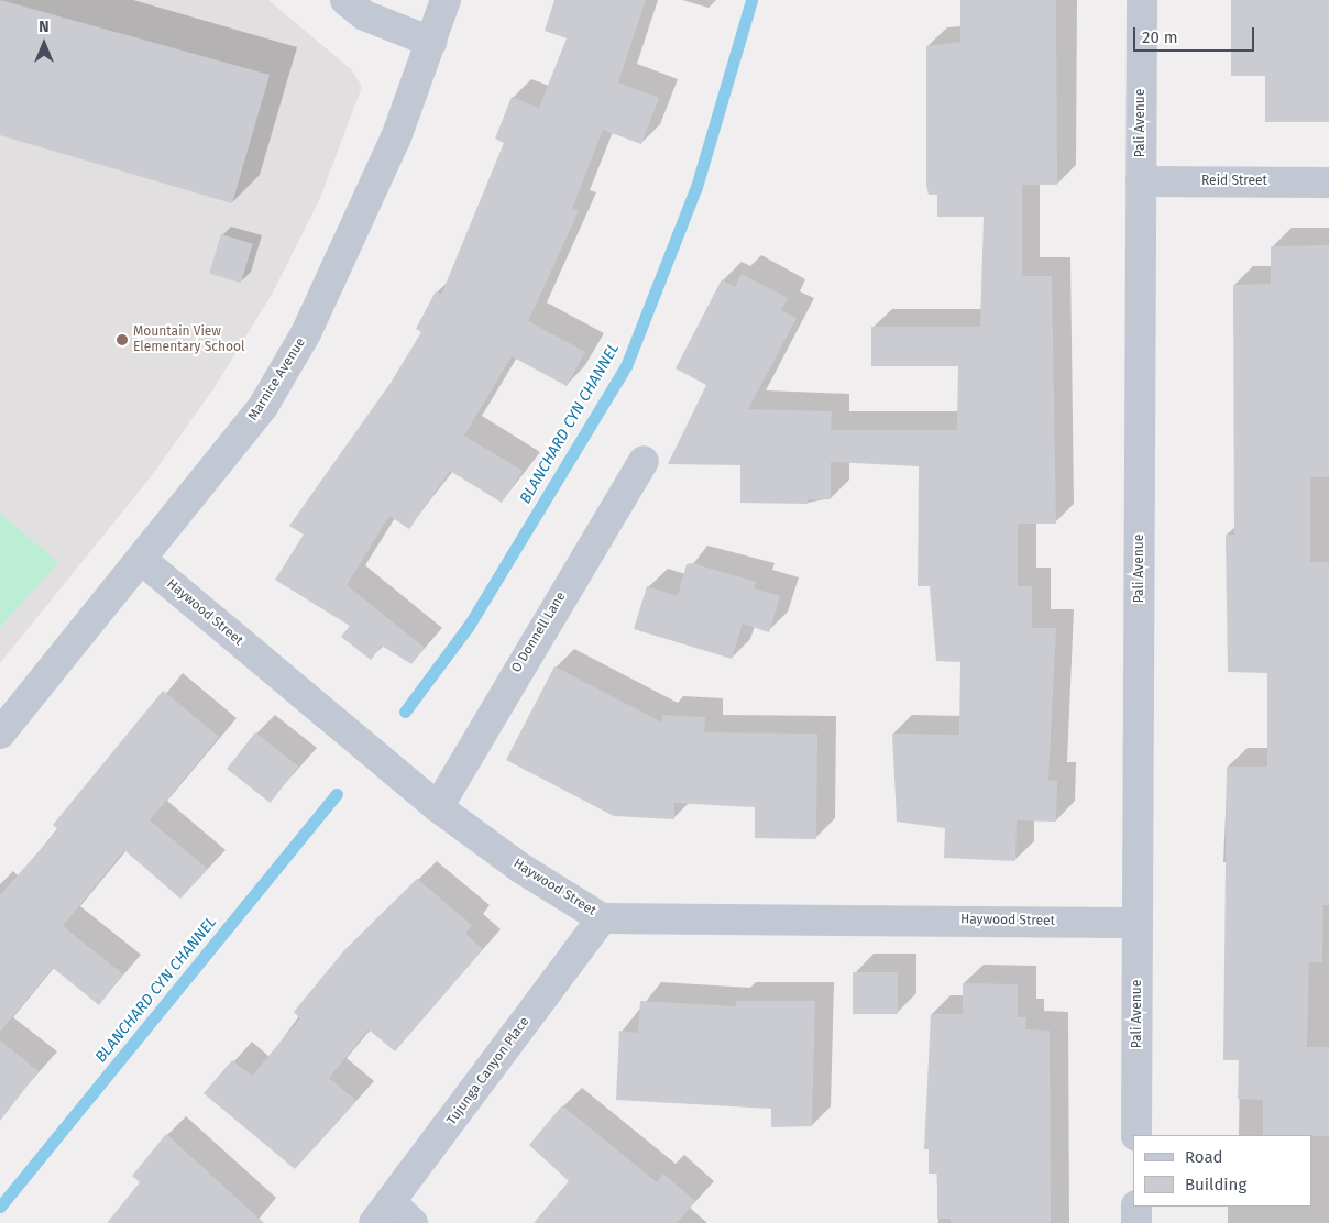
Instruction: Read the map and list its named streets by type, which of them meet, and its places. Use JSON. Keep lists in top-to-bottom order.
{
  "streets": {
    "street": [
      "Pali Avenue",
      "Reid Street",
      "Marnice Avenue",
      "Haywood Street",
      "O Donnell Lane",
      "Tujunga Canyon Place"
    ]
  },
  "crossings": [
    ["Pali Avenue", "Reid Street"],
    ["Pali Avenue", "Haywood Street"],
    ["Marnice Avenue", "Haywood Street"],
    ["Haywood Street", "O Donnell Lane"],
    ["Haywood Street", "Tujunga Canyon Place"]
  ],
  "water": ["BLANCHARD CYN CHANNEL"],
  "places": ["Mountain View Elementary School"],
  "legend": ["Road", "Building"],
  "scale_bar": "20 m",
  "north": "top"
}
